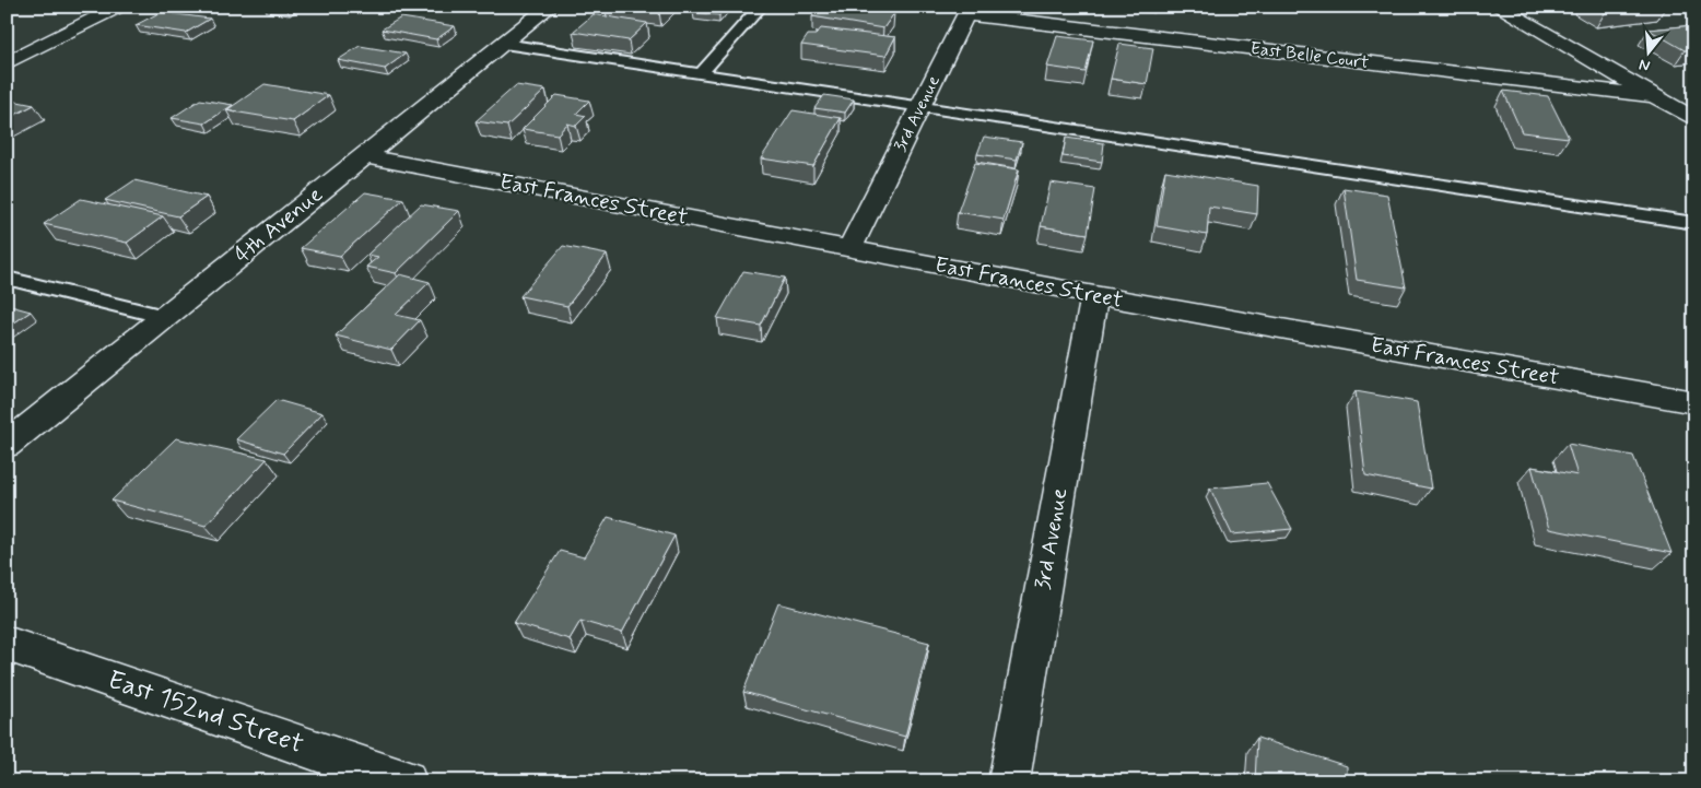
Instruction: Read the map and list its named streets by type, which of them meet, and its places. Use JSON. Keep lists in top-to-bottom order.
{
  "streets": {
    "street": [
      "East Belle Court",
      "3rd Avenue",
      "East Frances Street",
      "4th Avenue",
      "East 152nd Street"
    ]
  },
  "crossings": [
    ["East Belle Court", "3rd Avenue"],
    ["3rd Avenue", "East Frances Street"],
    ["East Frances Street", "4th Avenue"]
  ],
  "north": "bottom"
}
